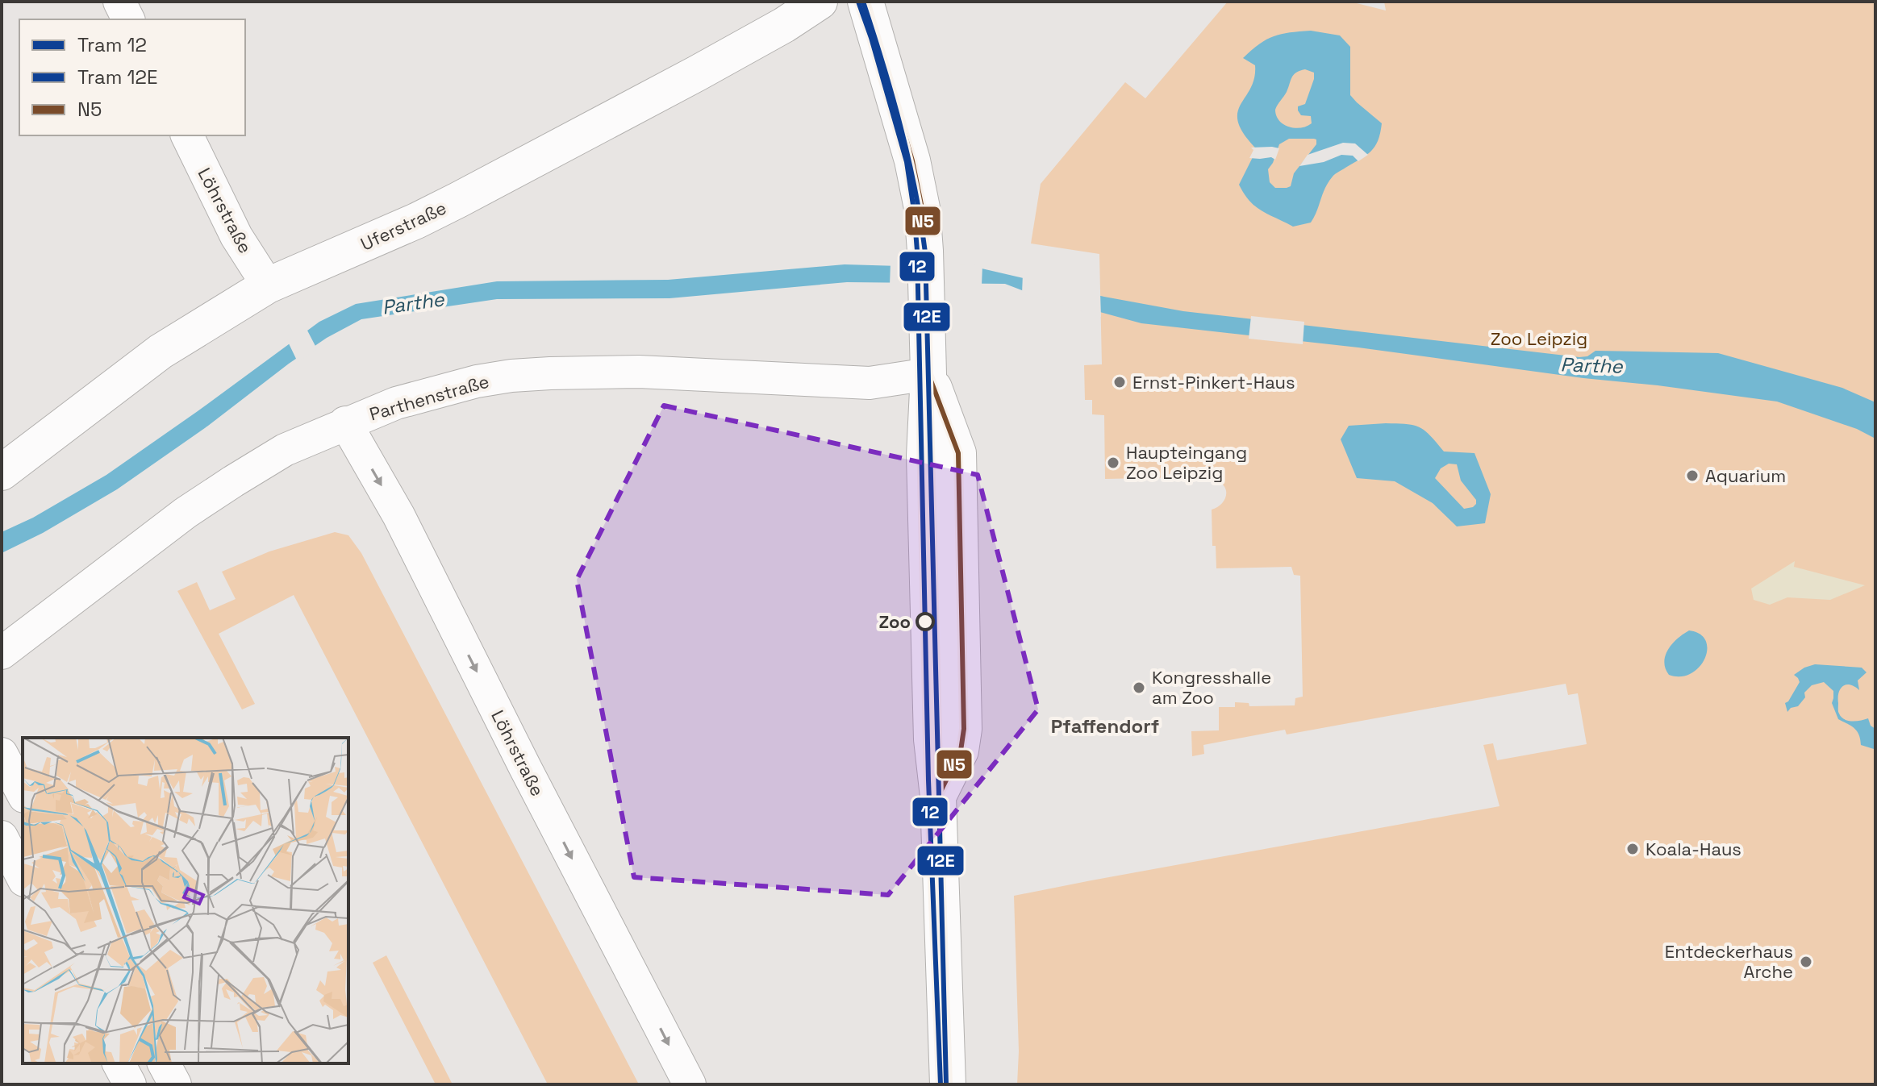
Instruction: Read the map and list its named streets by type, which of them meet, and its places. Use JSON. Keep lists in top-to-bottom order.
{
  "streets": {
    "main road": ["Uferstraße"],
    "street": ["Löhrstraße", "Parthenstraße"]
  },
  "crossings": [
    ["Löhrstraße", "Uferstraße"],
    ["Löhrstraße", "Parthenstraße"]
  ],
  "one_way": ["Löhrstraße"],
  "districts": ["Pfaffendorf"],
  "water": ["Parthe"],
  "parks": ["Zoo Leipzig"],
  "places": [
    "Ernst-Pinkert-Haus",
    "Haupteingang Zoo Leipzig",
    "Aquarium",
    "Zoo",
    "Kongresshalle am Zoo",
    "Koala-Haus",
    "Entdeckerhaus Arche"
  ],
  "lines": ["tram line 12", "transit line N5", "tram line 12E"],
  "legend": ["Tram 12", "Tram 12E", "N5"]
}
